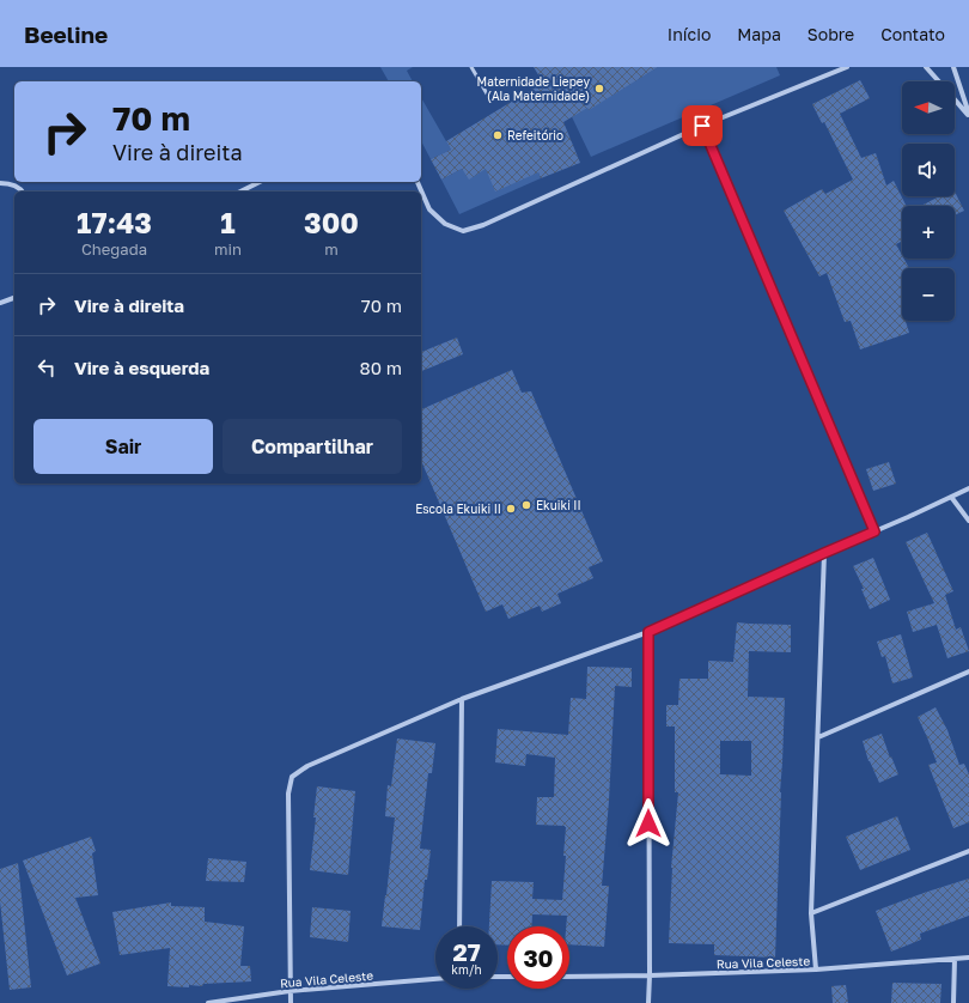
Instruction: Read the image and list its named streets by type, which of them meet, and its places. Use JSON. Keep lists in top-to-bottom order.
{
  "streets": {
    "street": ["Rua Vila Celeste"]
  },
  "places": [
    "Maternidade Liepey (Ala Maternidade)",
    "Refeitório",
    "Ekuiki II",
    "Escola Ekuiki II"
  ],
  "north": "left",
  "page": {
    "header": "Beeline",
    "nav": [
      "Início",
      "Mapa",
      "Sobre",
      "Contato"
    ],
    "map_buttons": ["+", "−"],
    "turn": ["70 m", "Vire à direita"],
    "eta": [
      "17:43",
      "Chegada",
      "1",
      "min",
      "300",
      "m"
    ],
    "list": [
      {
        "name": "Vire à direita",
        "value": "70 m"
      },
      {
        "name": "Vire à esquerda",
        "value": "80 m"
      }
    ],
    "buttons": ["Sair", "Compartilhar"],
    "speed": "27 km/h",
    "limit": "30"
  }
}
